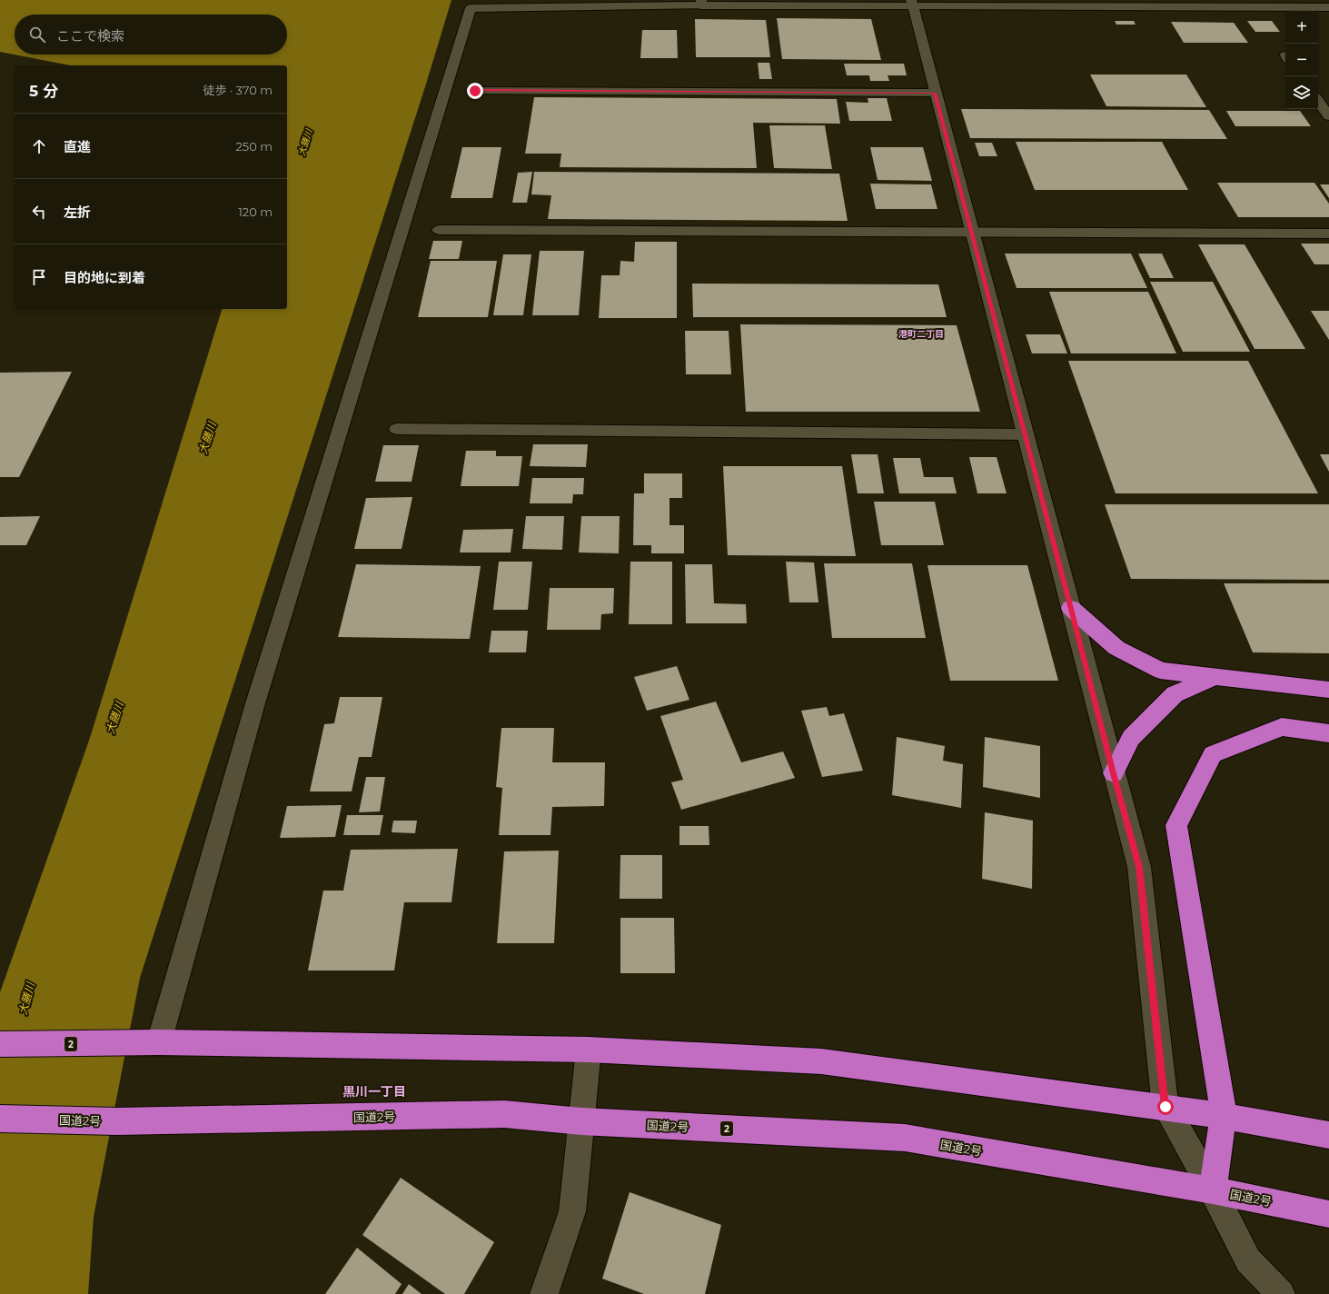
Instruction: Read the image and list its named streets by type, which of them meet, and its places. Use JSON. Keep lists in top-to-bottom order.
{
  "streets": {
    "highway": ["2", "国道2号"]
  },
  "districts": ["港町二丁目", "黒川一丁目"],
  "water": ["大膳川"],
  "page": {
    "map_buttons": ["+", "−"],
    "search": "ここで検索",
    "heading": ["5 分", "徒歩 · 370 m"],
    "list": [
      ["直進", "250 m"],
      ["左折", "120 m"],
      "目的地に到着"
    ]
  }
}
